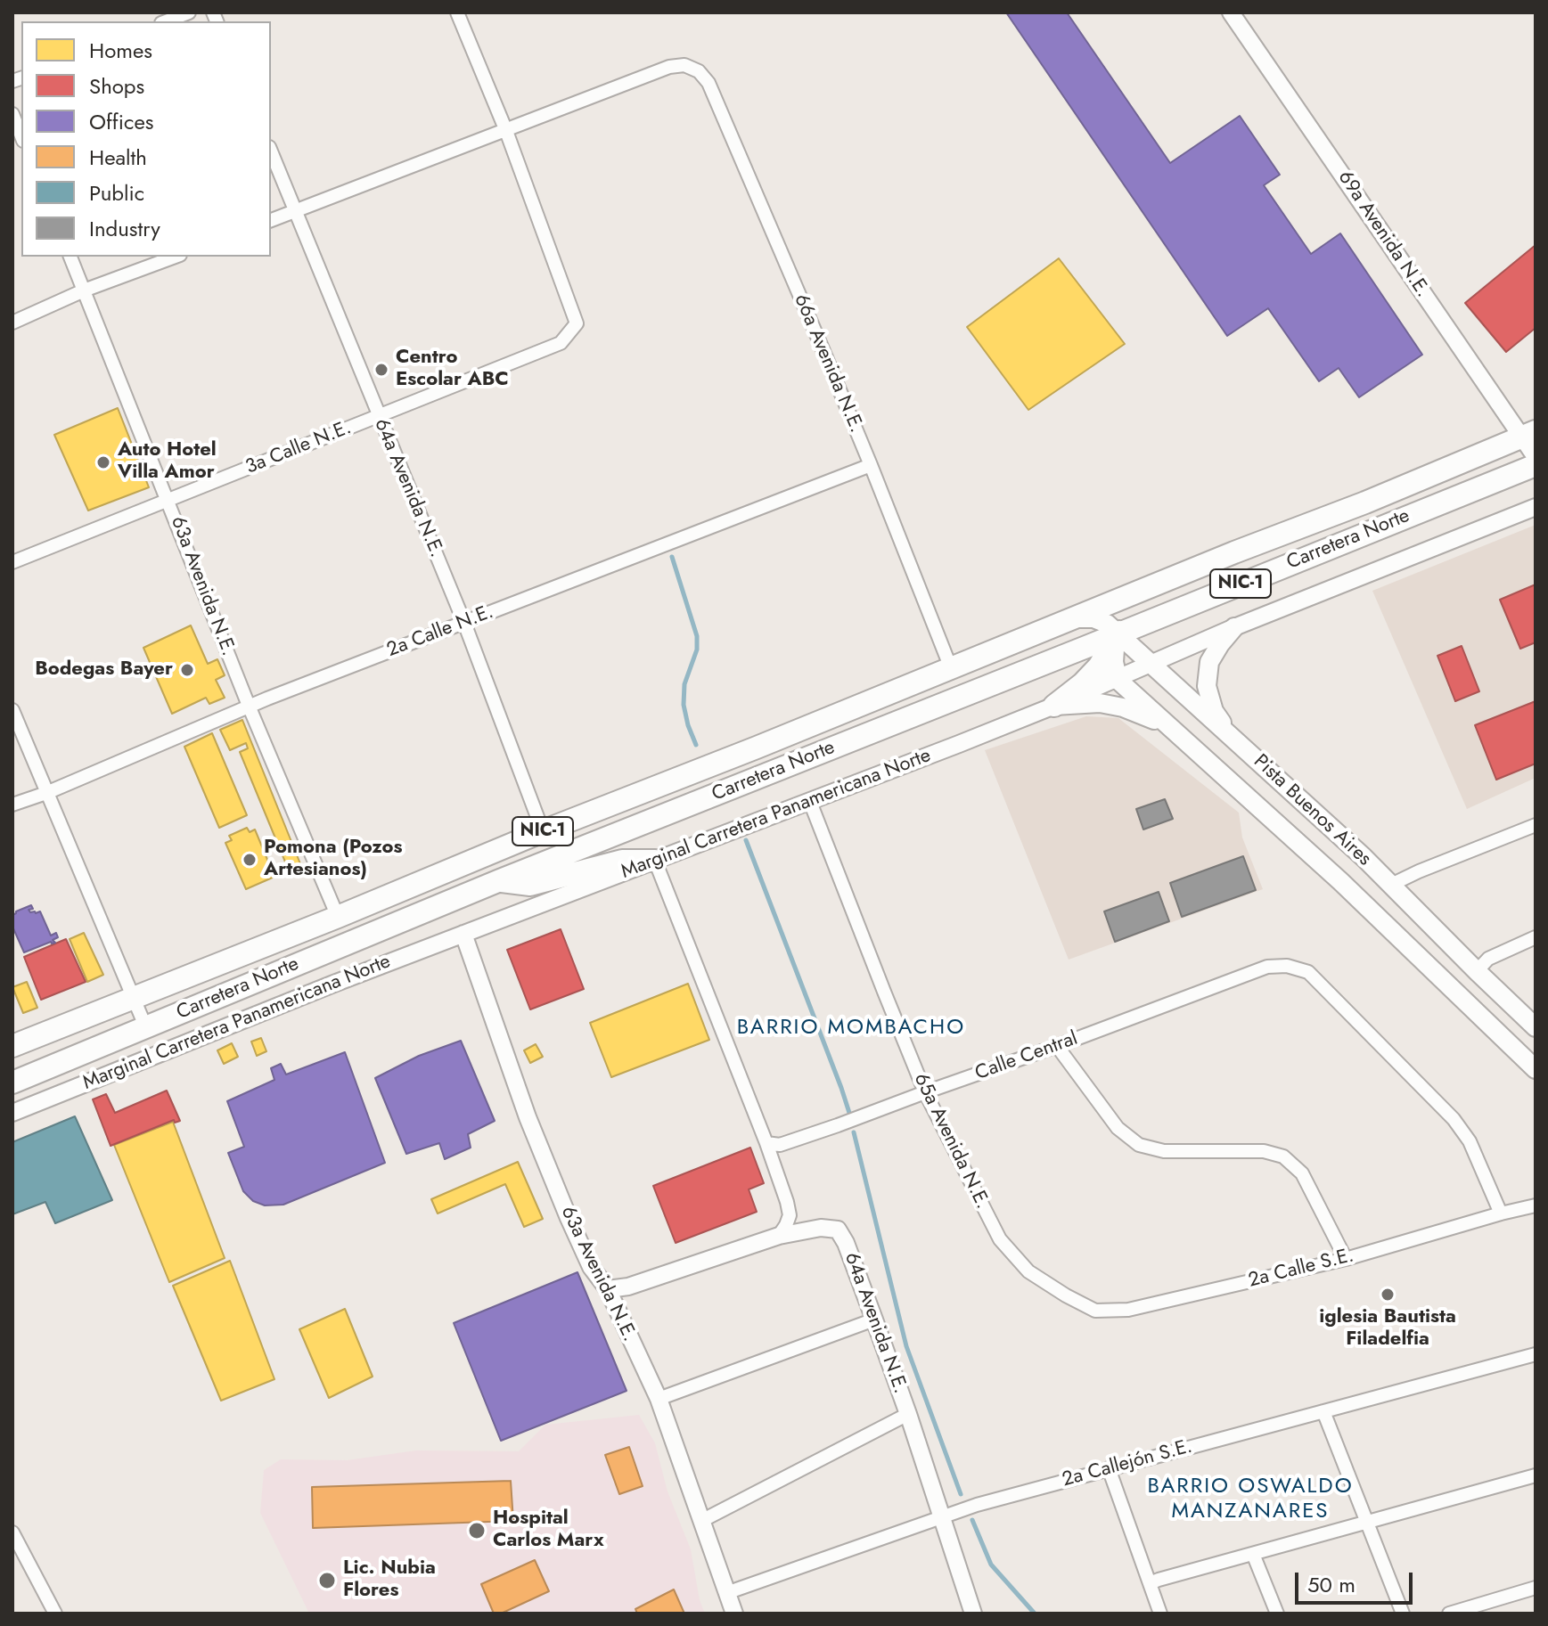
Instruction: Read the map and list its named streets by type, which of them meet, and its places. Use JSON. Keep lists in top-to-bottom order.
{
  "streets": {
    "highway": ["Carretera Norte", "NIC-1"],
    "main road": ["Pista Buenos Aires"],
    "street": [
      "69a Avenida N.E.",
      "66a Avenida N.E.",
      "3a Calle N.E.",
      "64a Avenida N.E.",
      "63a Avenida N.E.",
      "2a Calle N.E.",
      "Marginal Carretera Panamericana Norte",
      "Calle Central",
      "65a Avenida N.E.",
      "2a Calle S.E.",
      "2a Callejón S.E."
    ]
  },
  "crossings": [
    ["69a Avenida N.E.", "Carretera Norte"],
    ["66a Avenida N.E.", "3a Calle N.E."],
    ["66a Avenida N.E.", "Carretera Norte"],
    ["66a Avenida N.E.", "2a Calle N.E."],
    ["3a Calle N.E.", "64a Avenida N.E."],
    ["3a Calle N.E.", "63a Avenida N.E."],
    ["64a Avenida N.E.", "Carretera Norte"],
    ["64a Avenida N.E.", "2a Calle N.E."],
    ["64a Avenida N.E.", "2a Callejón S.E."],
    ["Carretera Norte", "63a Avenida N.E."],
    ["Carretera Norte", "Pista Buenos Aires"],
    ["63a Avenida N.E.", "2a Calle N.E."],
    ["63a Avenida N.E.", "Marginal Carretera Panamericana Norte"],
    ["63a Avenida N.E.", "2a Callejón S.E."],
    ["Pista Buenos Aires", "Marginal Carretera Panamericana Norte"],
    ["Marginal Carretera Panamericana Norte", "65a Avenida N.E."],
    ["Calle Central", "65a Avenida N.E."],
    ["Calle Central", "2a Calle S.E."],
    ["65a Avenida N.E.", "2a Calle S.E."]
  ],
  "districts": ["BARRIO MOMBACHO", "BARRIO OSWALDO MANZANARES"],
  "places": [
    "Centro Escolar ABC",
    "Auto Hotel Villa Amor",
    "Bodegas Bayer",
    "Pomona (Pozos Artesianos)",
    "iglesia Bautista Filadelfia",
    "Hospital Carlos Marx",
    "Lic. Nubia Flores"
  ],
  "legend": [
    "Homes",
    "Shops",
    "Offices",
    "Health",
    "Public",
    "Industry"
  ],
  "scale_bar": "50 m"
}
